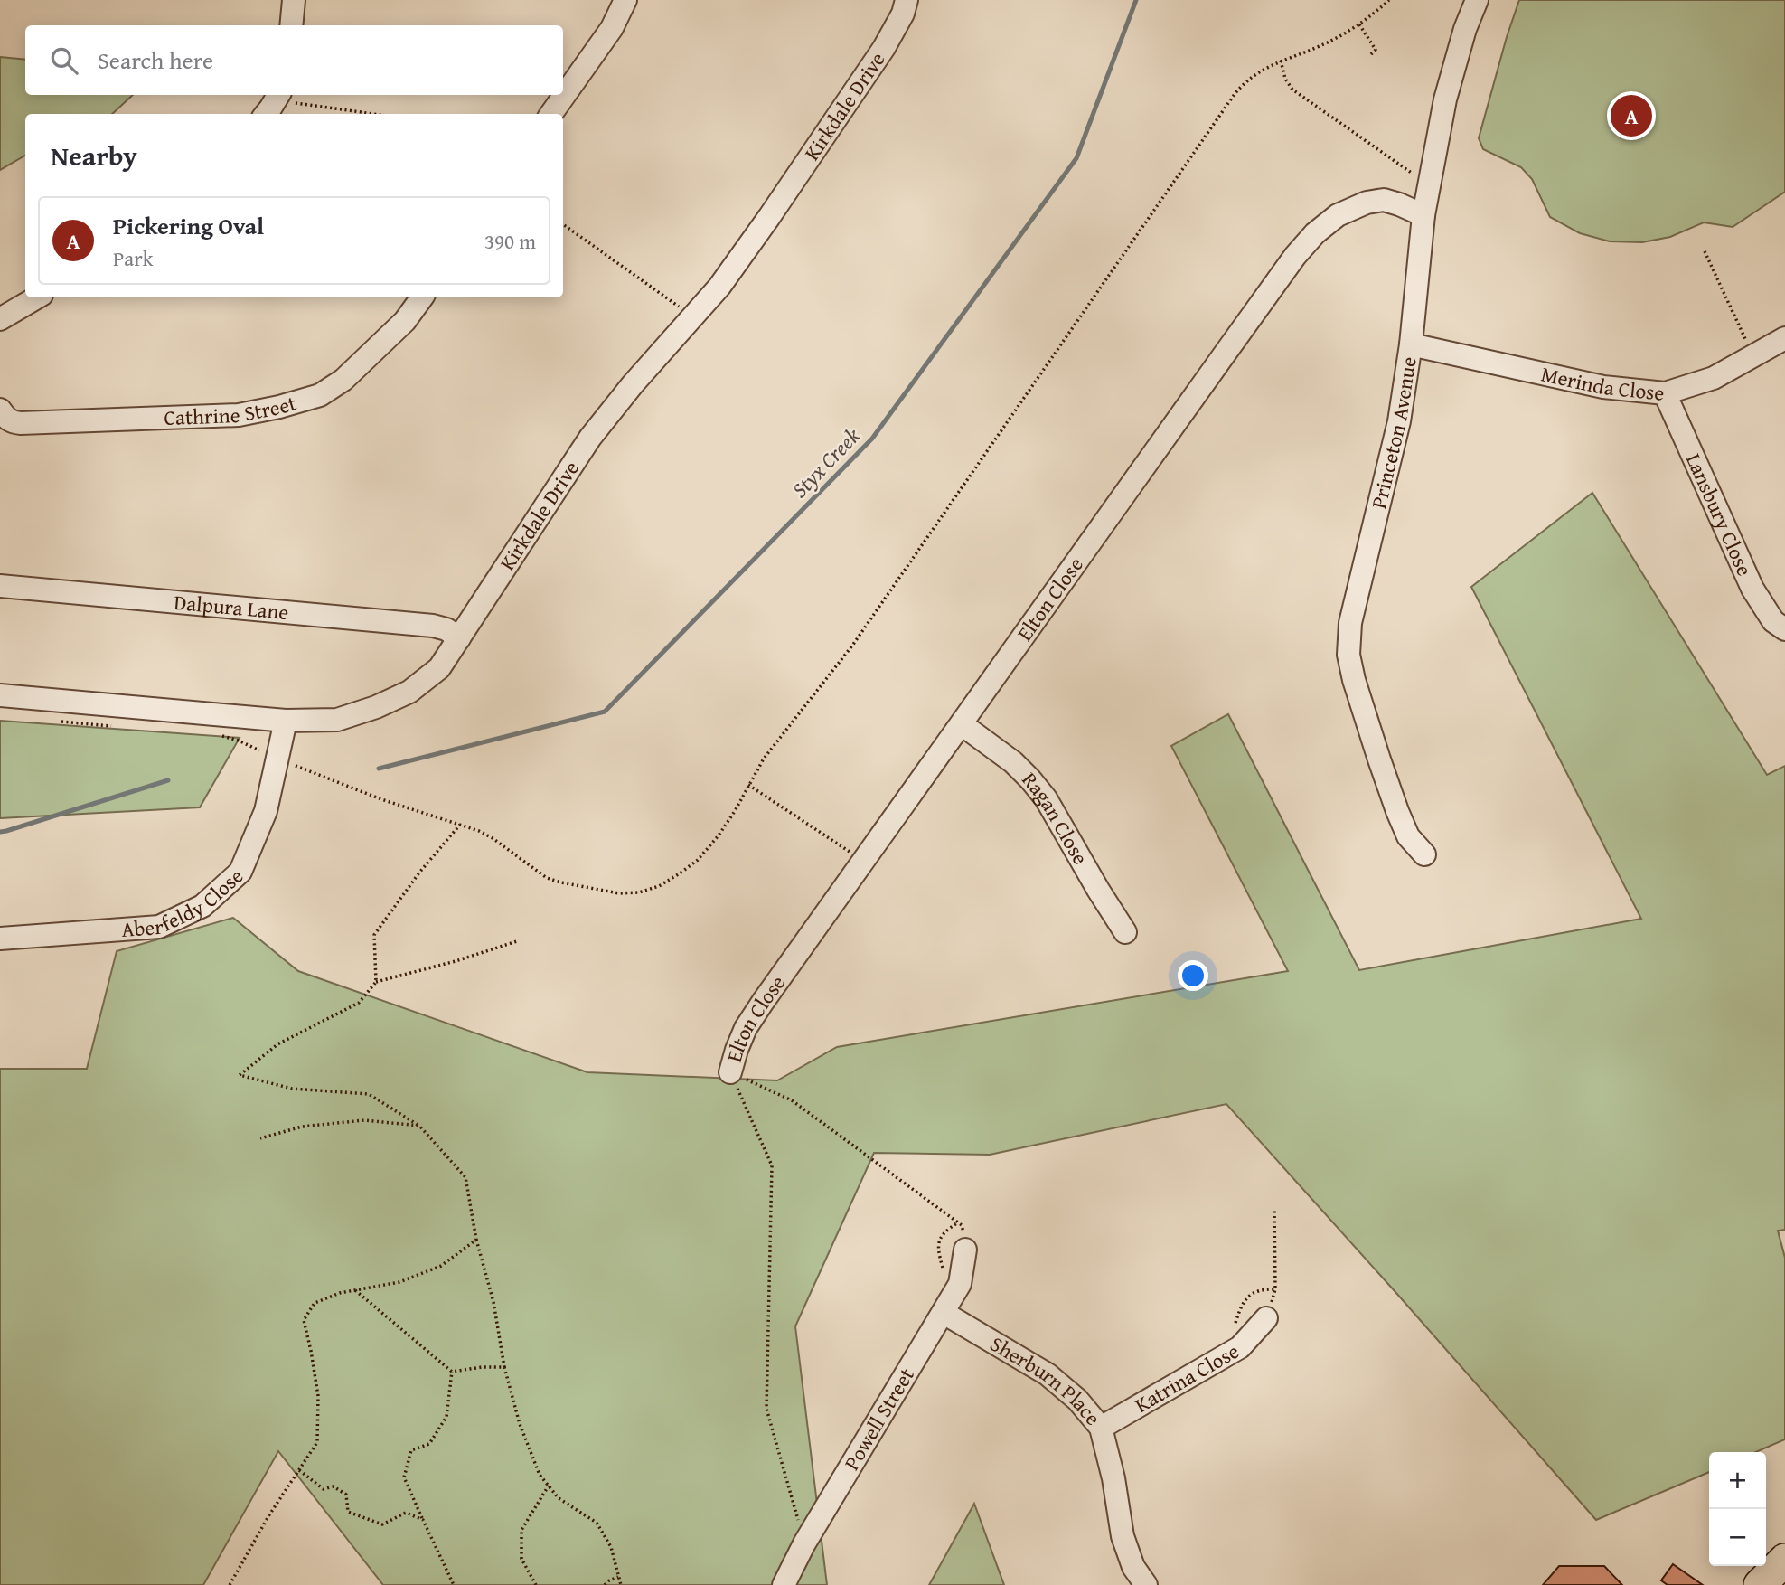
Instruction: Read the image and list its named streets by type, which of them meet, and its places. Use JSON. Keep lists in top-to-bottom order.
{
  "streets": {
    "street": [
      "Kirkdale Drive",
      "Merinda Close",
      "Cathrine Street",
      "Princeton Avenue",
      "Lansbury Close",
      "Elton Close",
      "Dalpura Lane",
      "Ragan Close",
      "Aberfeldy Close",
      "Katrina Close",
      "Sherburn Place",
      "Powell Street"
    ]
  },
  "crossings": [
    ["Kirkdale Drive", "Dalpura Lane"],
    ["Kirkdale Drive", "Aberfeldy Close"],
    ["Merinda Close", "Princeton Avenue"],
    ["Merinda Close", "Lansbury Close"],
    ["Princeton Avenue", "Elton Close"],
    ["Elton Close", "Ragan Close"],
    ["Katrina Close", "Sherburn Place"],
    ["Sherburn Place", "Powell Street"]
  ],
  "water": ["Styx Creek"],
  "page": {
    "search": "Search here",
    "pins": "A",
    "heading": "Nearby",
    "list": [
      {
        "mark": "A",
        "name": "Pickering Oval",
        "note": "Park",
        "value": "390 m"
      }
    ],
    "map_buttons": ["+", "−"]
  }
}
